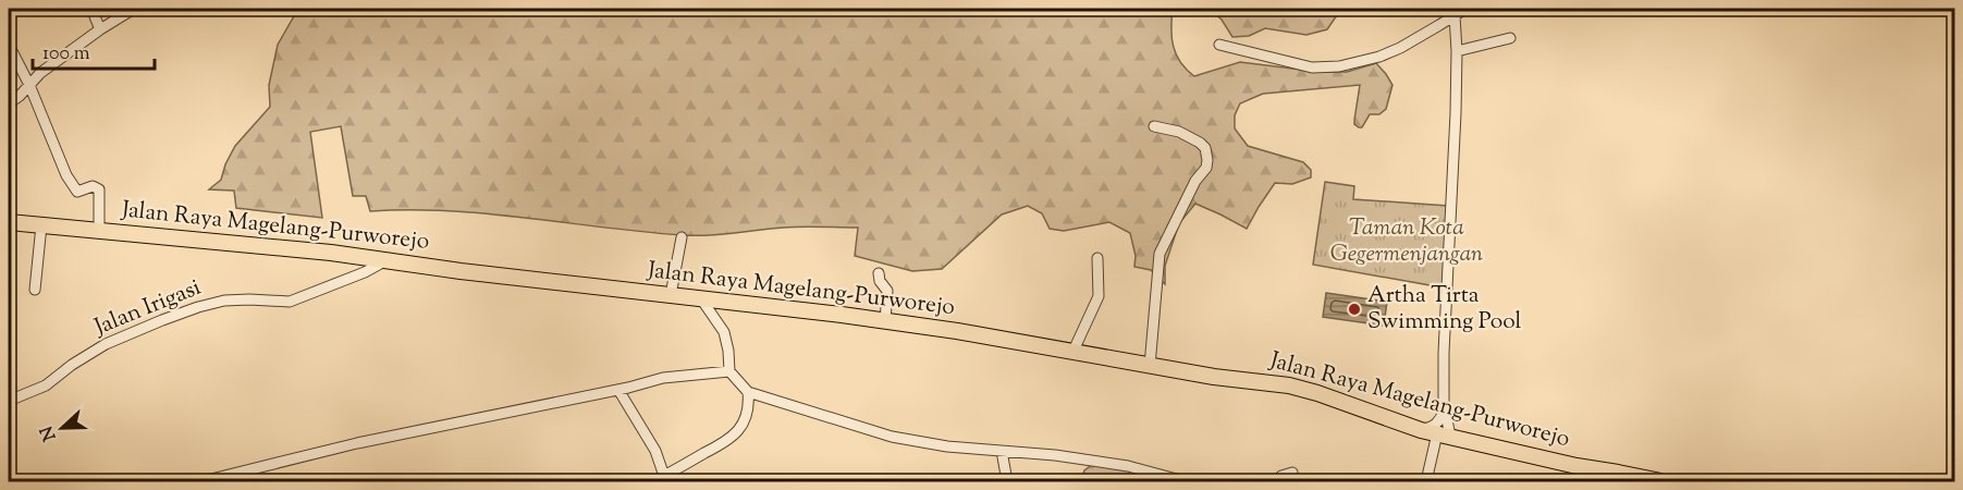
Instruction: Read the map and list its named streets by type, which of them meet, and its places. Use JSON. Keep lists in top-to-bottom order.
{
  "streets": {
    "main road": ["Jalan Raya Magelang-Purworejo"],
    "street": ["Jalan Irigasi"]
  },
  "crossings": [
    ["Jalan Raya Magelang-Purworejo", "Jalan Irigasi"]
  ],
  "parks": ["Taman Kota Gegermenjangan"],
  "places": ["Artha Tirta Swimming Pool"],
  "scale_bar": "100 m",
  "north": "left"
}
